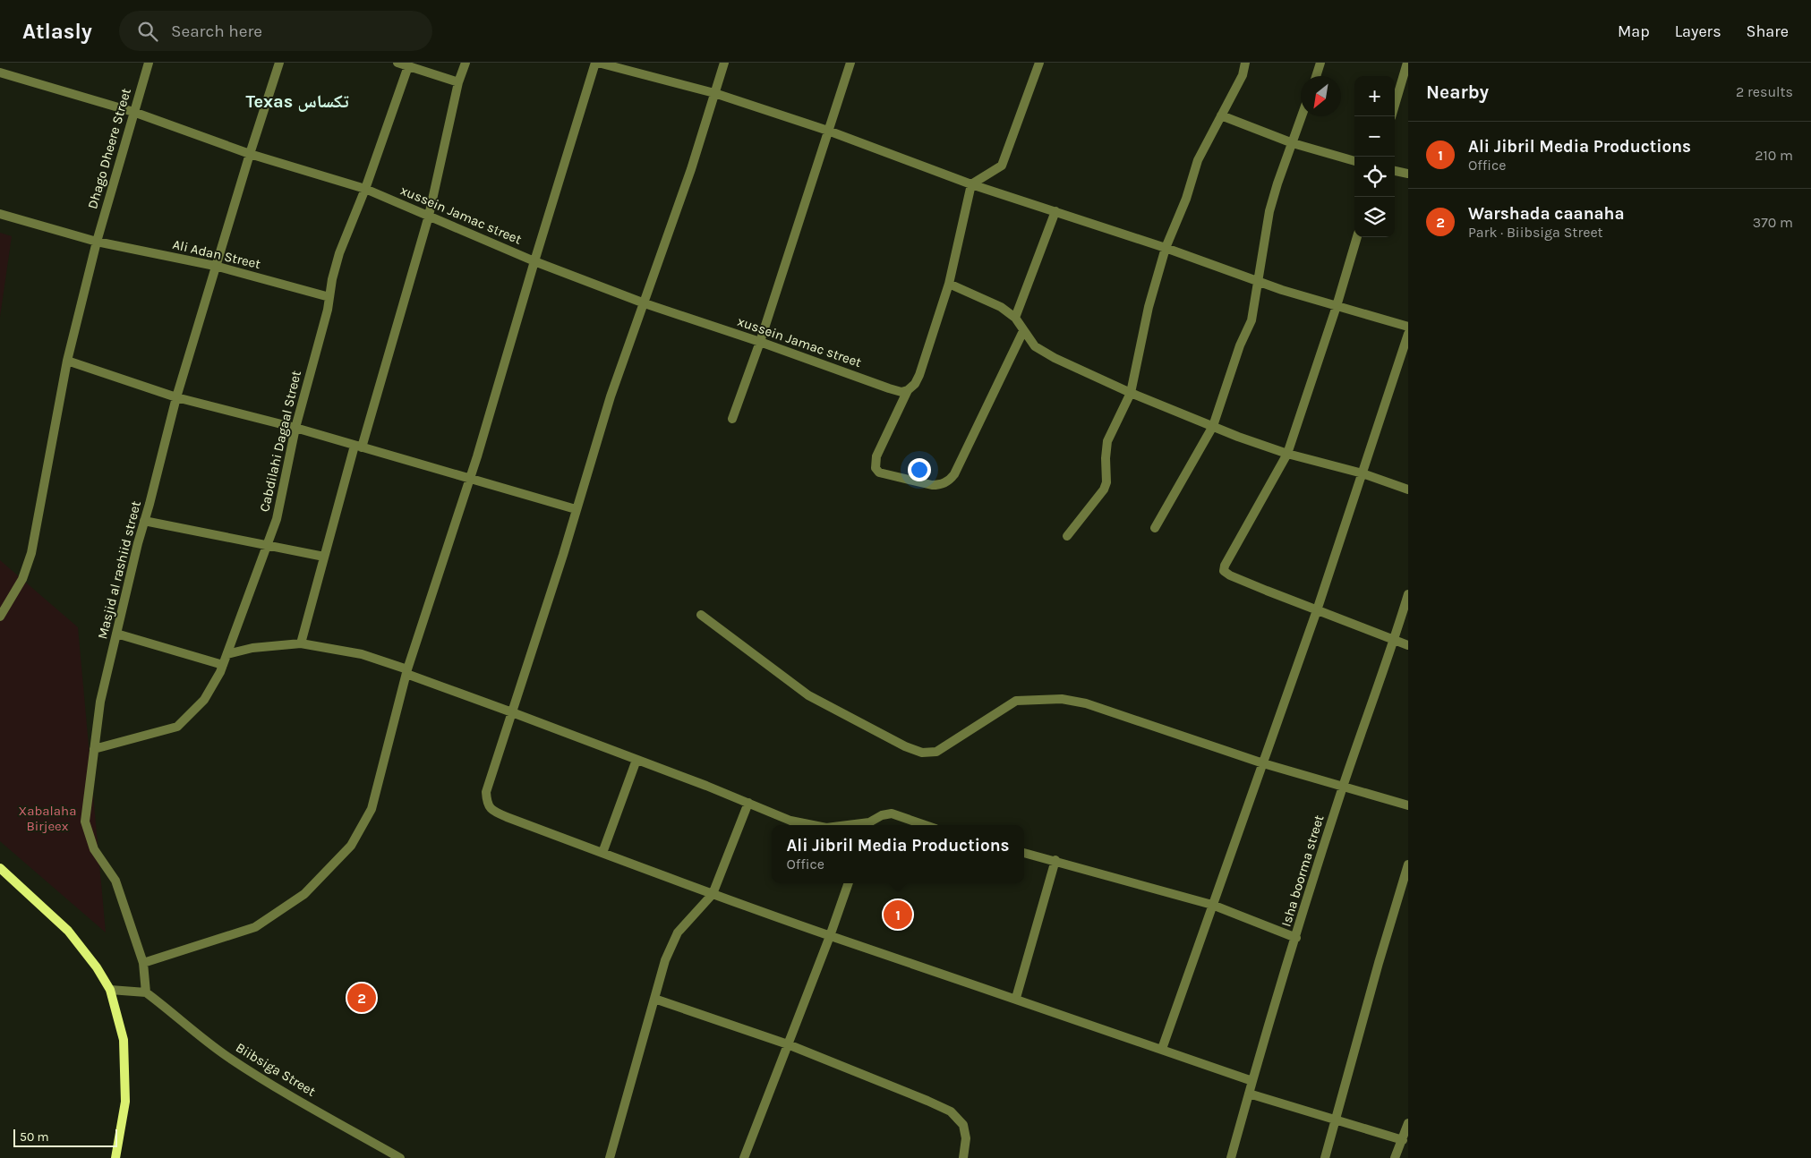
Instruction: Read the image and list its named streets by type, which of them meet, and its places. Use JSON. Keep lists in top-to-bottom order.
{
  "streets": {
    "street": [
      "Dhago Dheere Street",
      "xussein Jamac street",
      "Ali Adan Street",
      "Cabdilahi Dagaal Street",
      "Masjid al rashiid street",
      "Isha boorma street",
      "Biibsiga Street"
    ]
  },
  "crossings": [
    ["Dhago Dheere Street", "xussein Jamac street"],
    ["Dhago Dheere Street", "Ali Adan Street"],
    ["xussein Jamac street", "Cabdilahi Dagaal Street"],
    ["xussein Jamac street", "Masjid al rashiid street"],
    ["Ali Adan Street", "Cabdilahi Dagaal Street"],
    ["Ali Adan Street", "Masjid al rashiid street"],
    ["Cabdilahi Dagaal Street", "Masjid al rashiid street"],
    ["Masjid al rashiid street", "Biibsiga Street"]
  ],
  "districts": ["Texas تكساس"],
  "parks": ["Xabalaha Birjeex"],
  "scale_bar": "50 m",
  "north": "bottom left",
  "page": {
    "header": "Atlasly",
    "search": "Search here",
    "nav": ["Map", "Layers", "Share"],
    "heading": ["Nearby", "2 results"],
    "map_buttons": ["+", "−"],
    "list": [
      {
        "mark": "1",
        "name": "Ali Jibril Media Productions",
        "note": "Office",
        "value": "210 m"
      },
      {
        "mark": "2",
        "name": "Warshada caanaha",
        "note": "Park · Biibsiga Street",
        "value": "370 m"
      }
    ],
    "popup": ["Ali Jibril Media Productions", "Office"],
    "pins": ["1", "2"],
    "scale": "50 m"
  }
}
